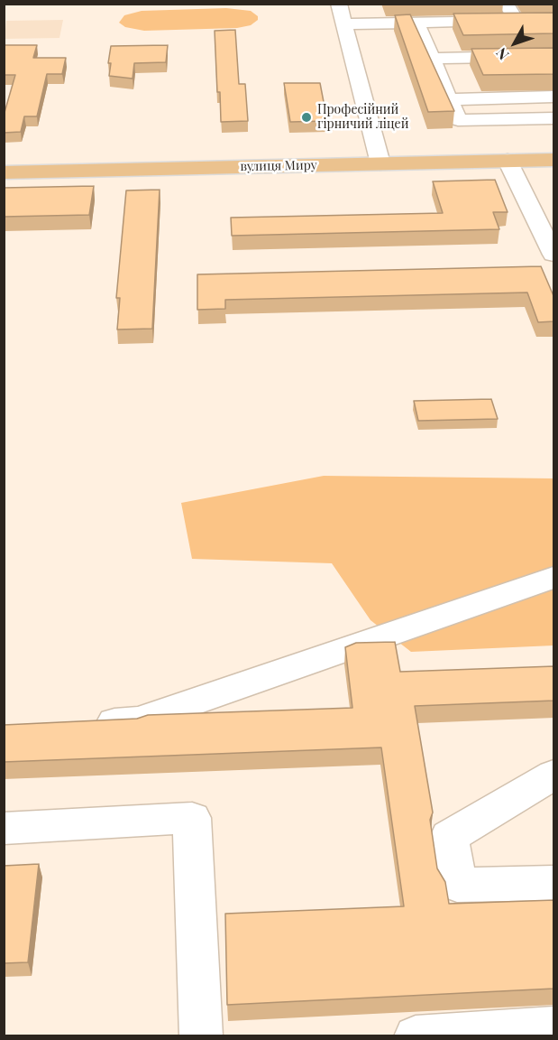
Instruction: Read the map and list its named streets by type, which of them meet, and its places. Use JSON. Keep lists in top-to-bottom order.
{
  "streets": {
    "main road": ["вулиця Миру"]
  },
  "places": ["Професійний гірничий ліцей"],
  "north": "bottom left"
}
